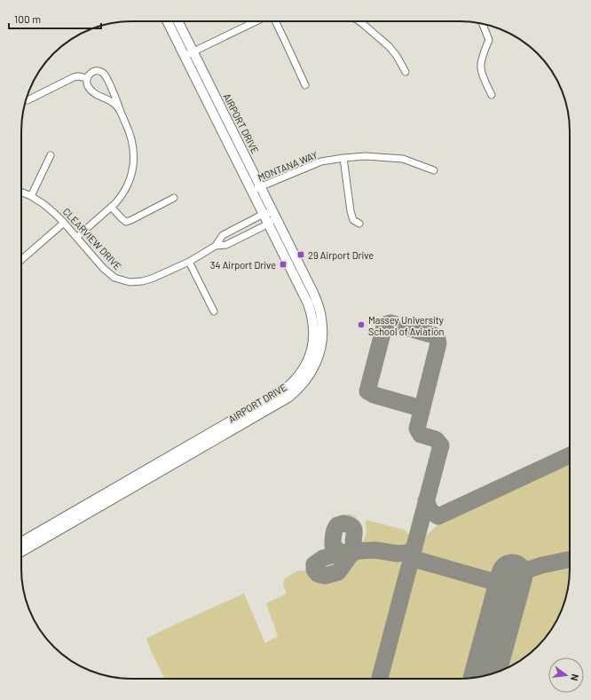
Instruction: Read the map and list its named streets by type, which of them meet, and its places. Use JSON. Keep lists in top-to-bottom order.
{
  "streets": {
    "main road": ["AIRPORT DRIVE"],
    "street": ["MONTANA WAY", "CLEARVIEW DRIVE"]
  },
  "crossings": [
    ["AIRPORT DRIVE", "MONTANA WAY"],
    ["AIRPORT DRIVE", "CLEARVIEW DRIVE"]
  ],
  "places": {
    "transit": ["29 Airport Drive", "34 Airport Drive"],
    "other": ["Massey University School of Aviation"]
  },
  "scale_bar": "100 m",
  "north": "right"
}
